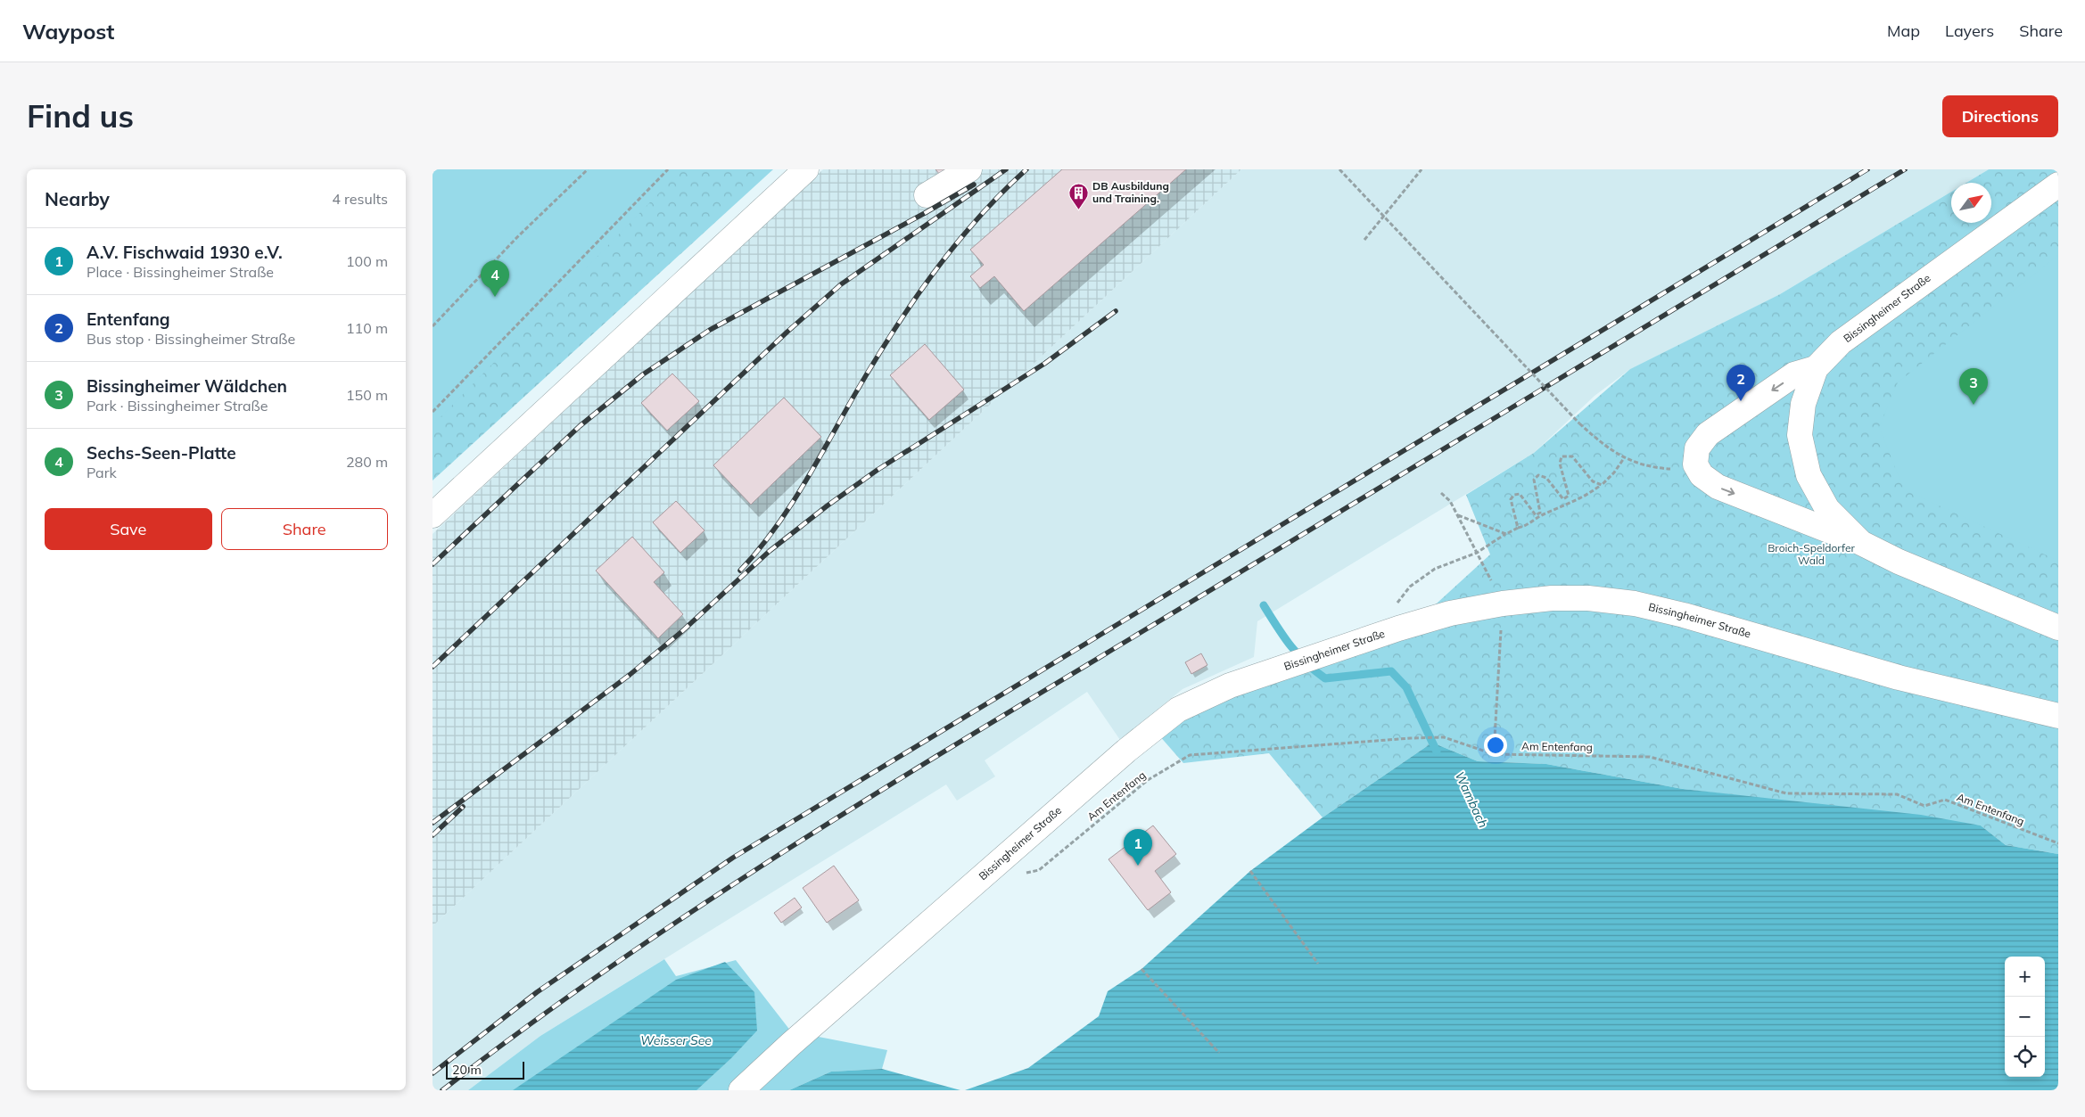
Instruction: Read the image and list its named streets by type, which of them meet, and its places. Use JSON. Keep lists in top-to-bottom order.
{
  "streets": {
    "street": ["Bissingheimer Straße"],
    "path": ["Am Entenfang"]
  },
  "water": ["Wambach", "Weisser See"],
  "parks": ["Broich-Speldorfer Wald"],
  "places": {
    "building": ["DB Ausbildung und Training."]
  },
  "scale_bar": "20 m",
  "north": "top right",
  "page": {
    "header": "Waypost",
    "nav": ["Map", "Layers", "Share"],
    "buttons": [
      "Directions",
      ["Save", "Share"]
    ],
    "title": "Find us",
    "heading": ["Nearby", "4 results"],
    "list": [
      {
        "mark": "1",
        "name": "A.V. Fischwaid 1930 e.V.",
        "note": "Place · Bissingheimer Straße",
        "value": "100 m"
      },
      {
        "mark": "2",
        "name": "Entenfang",
        "note": "Bus stop · Bissingheimer Straße",
        "value": "110 m"
      },
      {
        "mark": "3",
        "name": "Bissingheimer Wäldchen",
        "note": "Park · Bissingheimer Straße",
        "value": "150 m"
      },
      {
        "mark": "4",
        "name": "Sechs-Seen-Platte",
        "note": "Park",
        "value": "280 m"
      }
    ],
    "pins": [
      "4",
      "2",
      "3",
      "1"
    ],
    "map_buttons": ["+", "−"],
    "scale": "20 m"
  }
}
